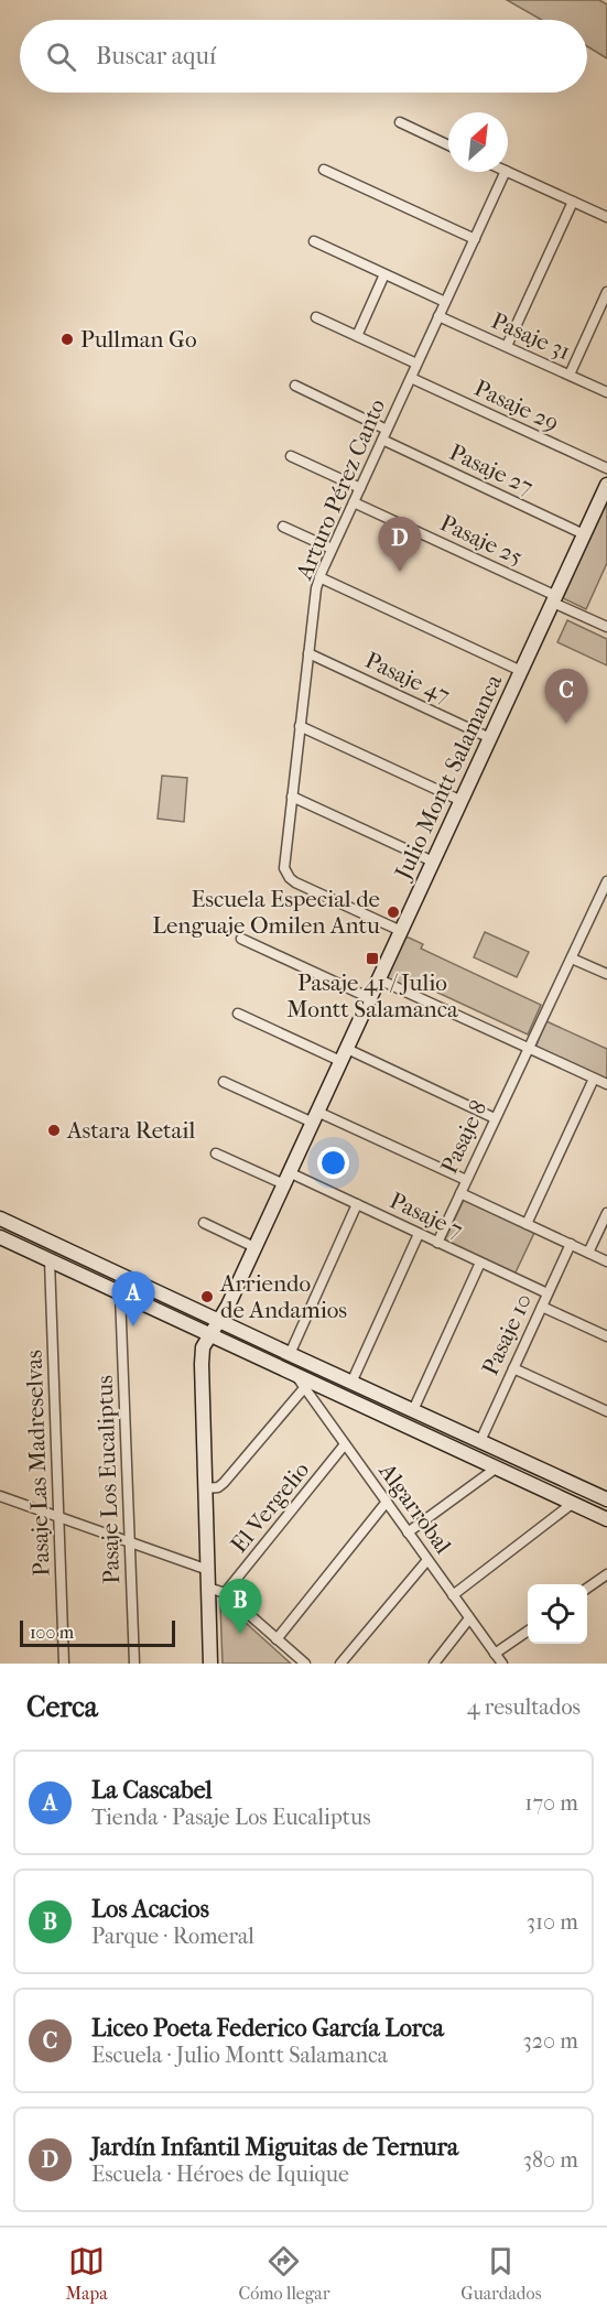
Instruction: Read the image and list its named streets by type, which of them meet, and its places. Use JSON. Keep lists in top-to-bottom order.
{
  "streets": {
    "main road": ["Julio Montt Salamanca"],
    "street": [
      "Pasaje 31",
      "Pasaje 29",
      "Pasaje 27",
      "Arturo Pérez Canto",
      "Pasaje 25",
      "Pasaje 47",
      "Pasaje 8",
      "Pasaje 7",
      "Pasaje 10",
      "Pasaje Las Madreselvas",
      "Pasaje Los Eucaliptus",
      "El Vergelio",
      "Algarrobal"
    ]
  },
  "crossings": [
    ["Pasaje 31", "Arturo Pérez Canto"],
    ["Pasaje 29", "Arturo Pérez Canto"],
    ["Pasaje 27", "Arturo Pérez Canto"],
    ["Pasaje 27", "Julio Montt Salamanca"],
    ["Arturo Pérez Canto", "Pasaje 25"],
    ["Arturo Pérez Canto", "Pasaje 47"],
    ["Arturo Pérez Canto", "Julio Montt Salamanca"],
    ["Pasaje 25", "Julio Montt Salamanca"],
    ["Pasaje 47", "Julio Montt Salamanca"],
    ["Julio Montt Salamanca", "Pasaje 7"],
    ["Pasaje 8", "Pasaje 7"],
    ["Pasaje 7", "Pasaje 10"],
    ["El Vergelio", "Algarrobal"]
  ],
  "places": {
    "other": [
      "Pullman Go",
      "Escuela Especial de Lenguaje Omilen Antu",
      "Astara Retail",
      "Arriendo de Andamios"
    ],
    "transit": ["Pasaje 41 / Julio Montt Salamanca"]
  },
  "scale_bar": "100 m",
  "north": "top right",
  "page": {
    "search": "Buscar aquí",
    "pins": [
      "D",
      "C",
      "A",
      "B"
    ],
    "scale": "100 m",
    "heading": ["Cerca", "4 resultados"],
    "list": [
      {
        "mark": "A",
        "name": "La Cascabel",
        "note": "Tienda · Pasaje Los Eucaliptus",
        "value": "170 m"
      },
      {
        "mark": "B",
        "name": "Los Acacios",
        "note": "Parque · Romeral",
        "value": "310 m"
      },
      {
        "mark": "C",
        "name": "Liceo Poeta Federico García Lorca",
        "note": "Escuela · Julio Montt Salamanca",
        "value": "320 m"
      },
      {
        "mark": "D",
        "name": "Jardín Infantil Miguitas de Ternura",
        "note": "Escuela · Héroes de Iquique",
        "value": "380 m"
      }
    ],
    "nav": ["Mapa", "Cómo llegar", "Guardados"]
  }
}
